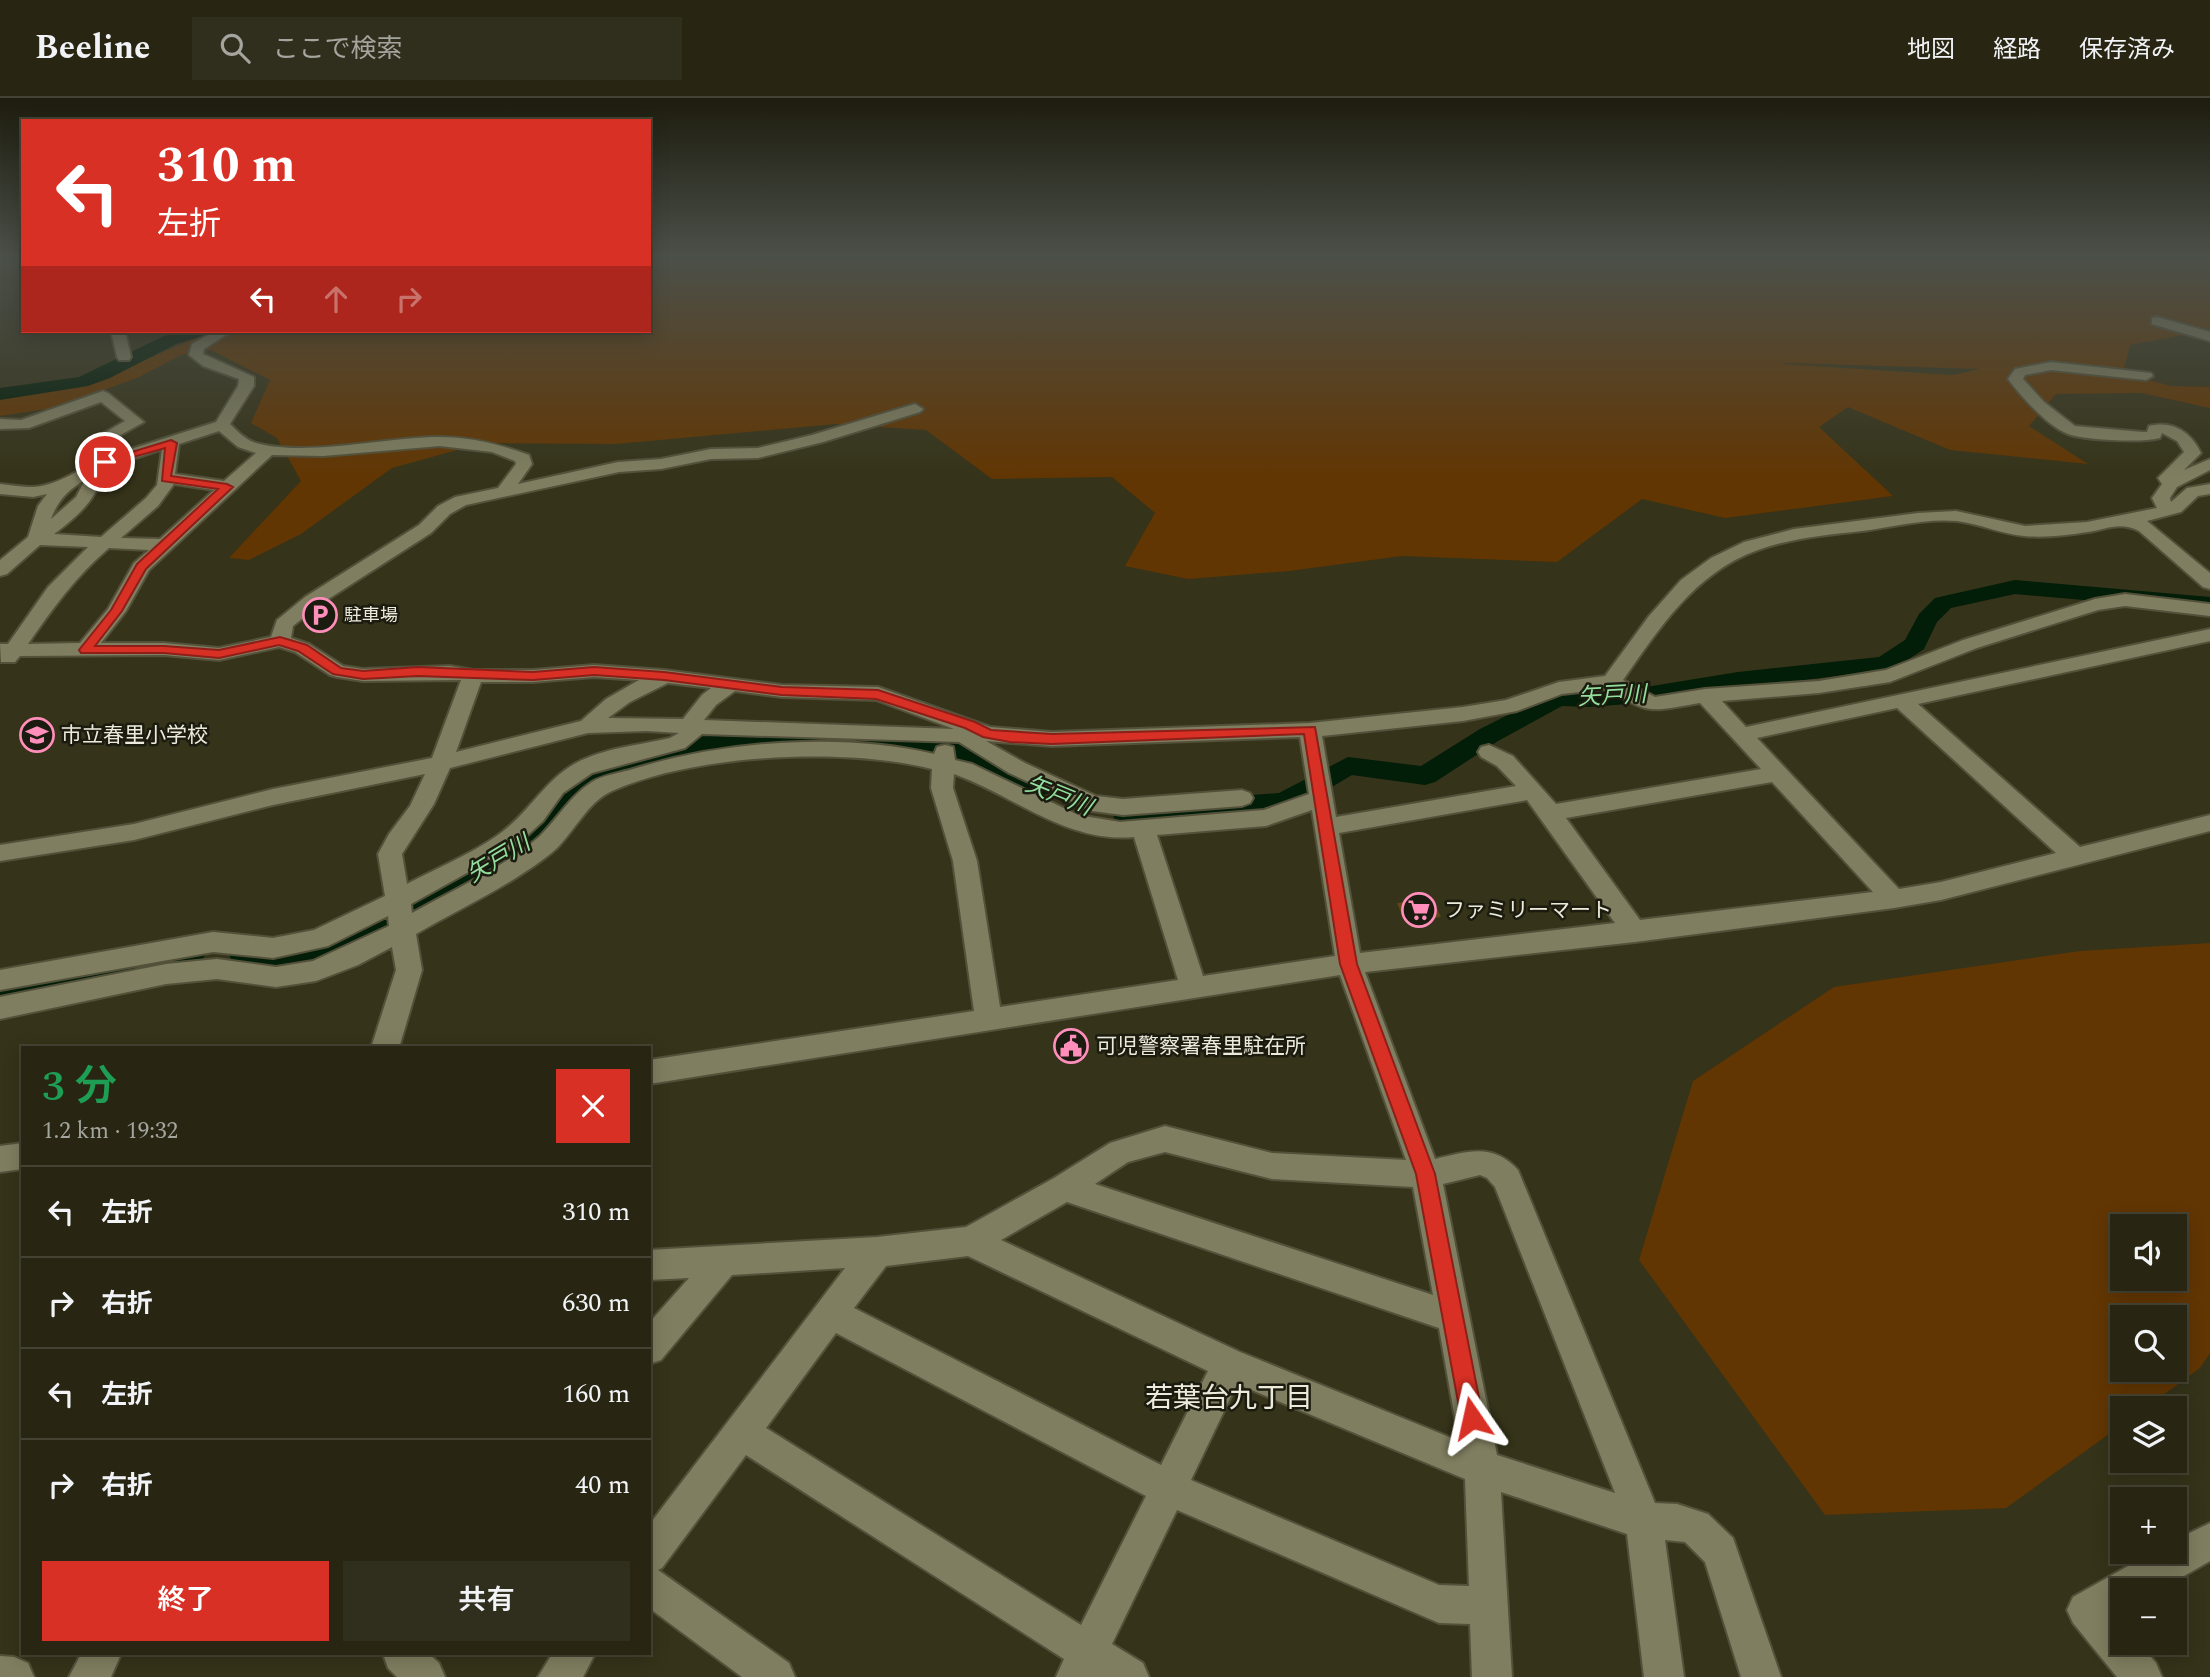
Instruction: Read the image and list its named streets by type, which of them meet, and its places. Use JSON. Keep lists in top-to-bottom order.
{
  "districts": ["若葉台九丁目"],
  "water": ["矢戸川"],
  "places": {
    "parking": ["駐車場"],
    "school or university": ["市立春里小学校"],
    "supermarket": ["ファミリーマート"],
    "public building": ["可児警察署春里駐在所"]
  },
  "page": {
    "header": "Beeline",
    "search": "ここで検索",
    "nav": ["地図", "経路", "保存済み"],
    "turn": ["310 m", "左折"],
    "heading": ["3 分", "1.2 km · 19:32"],
    "list": [
      {
        "name": "左折",
        "value": "310 m"
      },
      {
        "name": "右折",
        "value": "630 m"
      },
      {
        "name": "左折",
        "value": "160 m"
      },
      {
        "name": "右折",
        "value": "40 m"
      }
    ],
    "map_buttons": ["+", "−"],
    "buttons": ["終了", "共有"]
  }
}
